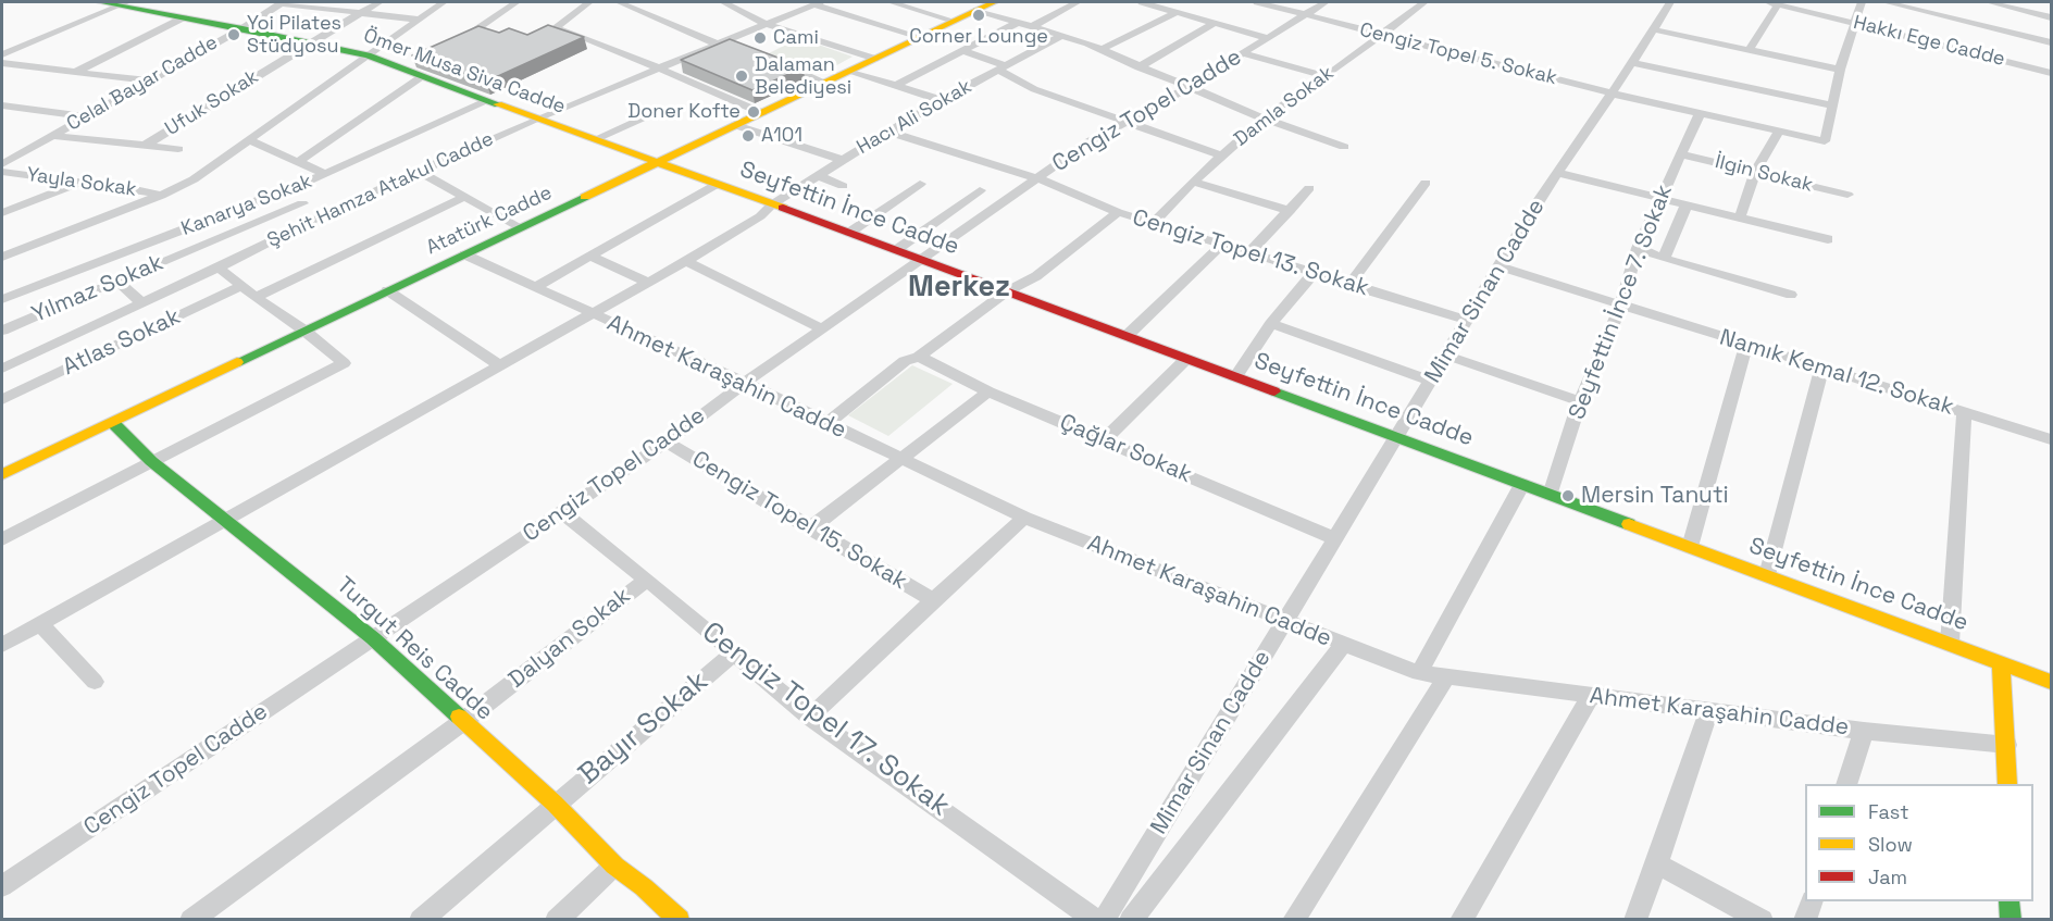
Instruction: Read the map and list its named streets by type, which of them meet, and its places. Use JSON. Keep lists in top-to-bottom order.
{
  "streets": {
    "main road": [
      "Ömer Musa Siva Cadde",
      "Seyfettin İnce Cadde",
      "Atatürk Cadde",
      "Turgut Reis Cadde"
    ],
    "street": [
      "Hakkı Ege Cadde",
      "Cengiz Topel 5. Sokak",
      "Celal Bayar Cadde",
      "Ufuk Sokak",
      "Damla Sokak",
      "Cengiz Topel Cadde",
      "Hacı Ali Sokak",
      "İlgin Sokak",
      "Yayla Sokak",
      "Şehit Hamza Atakul Cadde",
      "Kanarya Sokak",
      "Cengiz Topel 13. Sokak",
      "Yılmaz Sokak",
      "Mimar Sinan Cadde",
      "Seyfettin İnce 7. Sokak",
      "Atlas Sokak",
      "Namık Kemal 12. Sokak",
      "Ahmet Karaşahin Cadde",
      "Çağlar Sokak",
      "Cengiz Topel 15. Sokak",
      "Dalyan Sokak",
      "Cengiz Topel 17. Sokak",
      "Bayır Sokak"
    ]
  },
  "crossings": [
    ["Cengiz Topel 5. Sokak", "Damla Sokak"],
    ["Cengiz Topel 5. Sokak", "Cengiz Topel Cadde"],
    ["Cengiz Topel 5. Sokak", "Mimar Sinan Cadde"],
    ["Cengiz Topel 5. Sokak", "Seyfettin İnce 7. Sokak"],
    ["Ömer Musa Siva Cadde", "Celal Bayar Cadde"],
    ["Ömer Musa Siva Cadde", "Ufuk Sokak"],
    ["Ömer Musa Siva Cadde", "Şehit Hamza Atakul Cadde"],
    ["Ömer Musa Siva Cadde", "Kanarya Sokak"],
    ["Ömer Musa Siva Cadde", "Seyfettin İnce Cadde"],
    ["Ömer Musa Siva Cadde", "Atatürk Cadde"],
    ["Damla Sokak", "Cengiz Topel 13. Sokak"],
    ["Cengiz Topel Cadde", "Seyfettin İnce Cadde"],
    ["Cengiz Topel Cadde", "Cengiz Topel 13. Sokak"],
    ["Cengiz Topel Cadde", "Ahmet Karaşahin Cadde"],
    ["Cengiz Topel Cadde", "Cengiz Topel 15. Sokak"],
    ["Cengiz Topel Cadde", "Turgut Reis Cadde"],
    ["Cengiz Topel Cadde", "Cengiz Topel 17. Sokak"],
    ["Hacı Ali Sokak", "Seyfettin İnce Cadde"],
    ["Hacı Ali Sokak", "Cengiz Topel 13. Sokak"],
    ["Hacı Ali Sokak", "Ahmet Karaşahin Cadde"],
    ["Hacı Ali Sokak", "Turgut Reis Cadde"],
    ["İlgin Sokak", "Seyfettin İnce 7. Sokak"],
    ["Seyfettin İnce Cadde", "Atatürk Cadde"],
    ["Seyfettin İnce Cadde", "Mimar Sinan Cadde"],
    ["Seyfettin İnce Cadde", "Seyfettin İnce 7. Sokak"],
    ["Atatürk Cadde", "Ahmet Karaşahin Cadde"],
    ["Atatürk Cadde", "Turgut Reis Cadde"],
    ["Cengiz Topel 13. Sokak", "Mimar Sinan Cadde"],
    ["Mimar Sinan Cadde", "Namık Kemal 12. Sokak"],
    ["Mimar Sinan Cadde", "Ahmet Karaşahin Cadde"],
    ["Mimar Sinan Cadde", "Çağlar Sokak"],
    ["Seyfettin İnce 7. Sokak", "Namık Kemal 12. Sokak"],
    ["Dalyan Sokak", "Turgut Reis Cadde"],
    ["Dalyan Sokak", "Cengiz Topel 17. Sokak"],
    ["Turgut Reis Cadde", "Bayır Sokak"],
    ["Cengiz Topel 17. Sokak", "Bayır Sokak"]
  ],
  "districts": ["Merkez"],
  "places": [
    "Corner Lounge",
    "Yoi Pilates Stüdyosu",
    "Cami",
    "Dalaman Belediyesi",
    "Doner Kofte",
    "A101",
    "Mersin Tanuti"
  ],
  "legend": ["Fast", "Slow", "Jam"]
}
